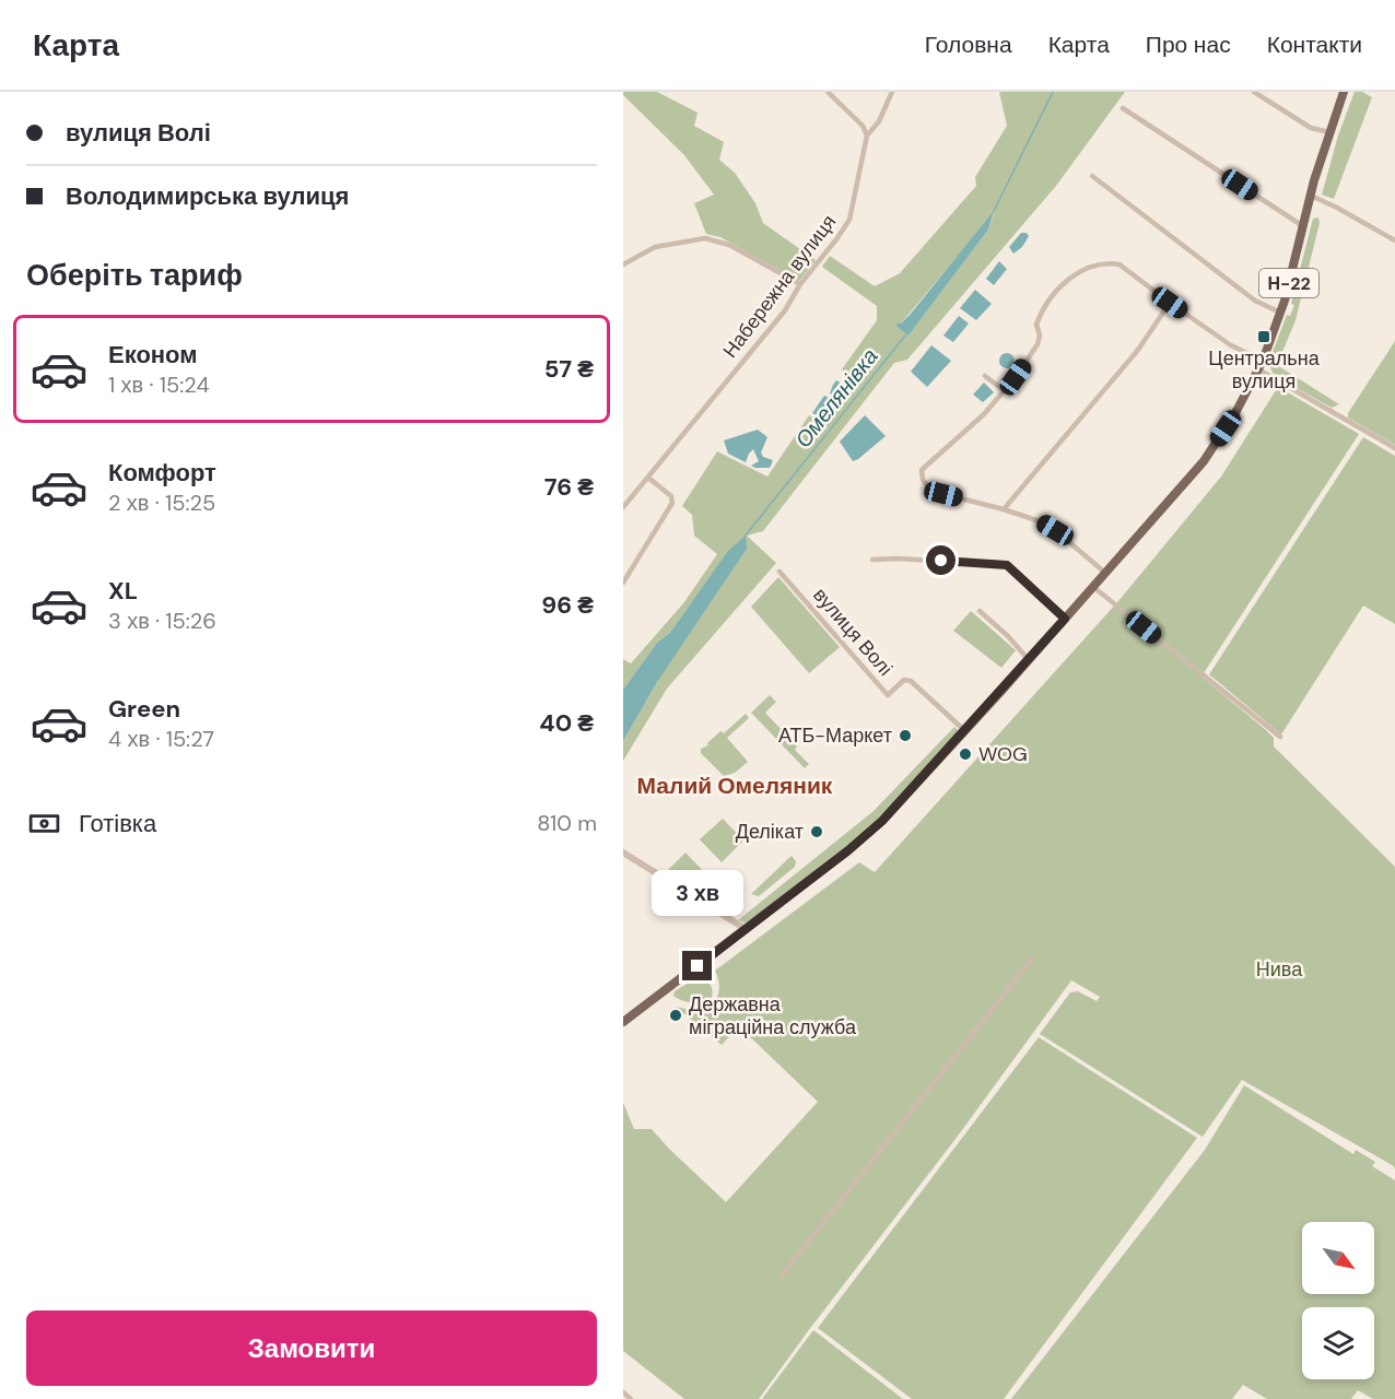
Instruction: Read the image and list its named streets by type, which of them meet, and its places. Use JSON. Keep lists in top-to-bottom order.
{
  "streets": {
    "main road": ["Н-22"],
    "street": ["Набережна вулиця", "вулиця Волі"]
  },
  "crossings": [
    ["Н-22", "вулиця Волі"]
  ],
  "districts": ["Малий Омеляник"],
  "water": ["Омелянівка"],
  "parks": ["Нива"],
  "places": {
    "transit": ["Центральна вулиця"],
    "other": [
      "АТБ-Маркет",
      "WOG",
      "Делікат",
      "Державна міграційна служба"
    ]
  },
  "north": "bottom right",
  "page": {
    "header": "Карта",
    "nav": [
      "Головна",
      "Карта",
      "Про нас",
      "Контакти"
    ],
    "banner": ["вулиця Волі", "Володимирська вулиця"],
    "heading": "Оберіть тариф",
    "list": [
      {
        "name": "Економ",
        "note": "1 хв · 15:24",
        "value": "57 ₴"
      },
      {
        "name": "Комфорт",
        "note": "2 хв · 15:25",
        "value": "76 ₴"
      },
      {
        "name": "XL",
        "note": "3 хв · 15:26",
        "value": "96 ₴"
      },
      {
        "name": "Green",
        "note": "4 хв · 15:27",
        "value": "40 ₴"
      }
    ],
    "pay": ["Готівка", "810 m"],
    "bubble": "3 хв",
    "buttons": "Замовити"
  }
}
